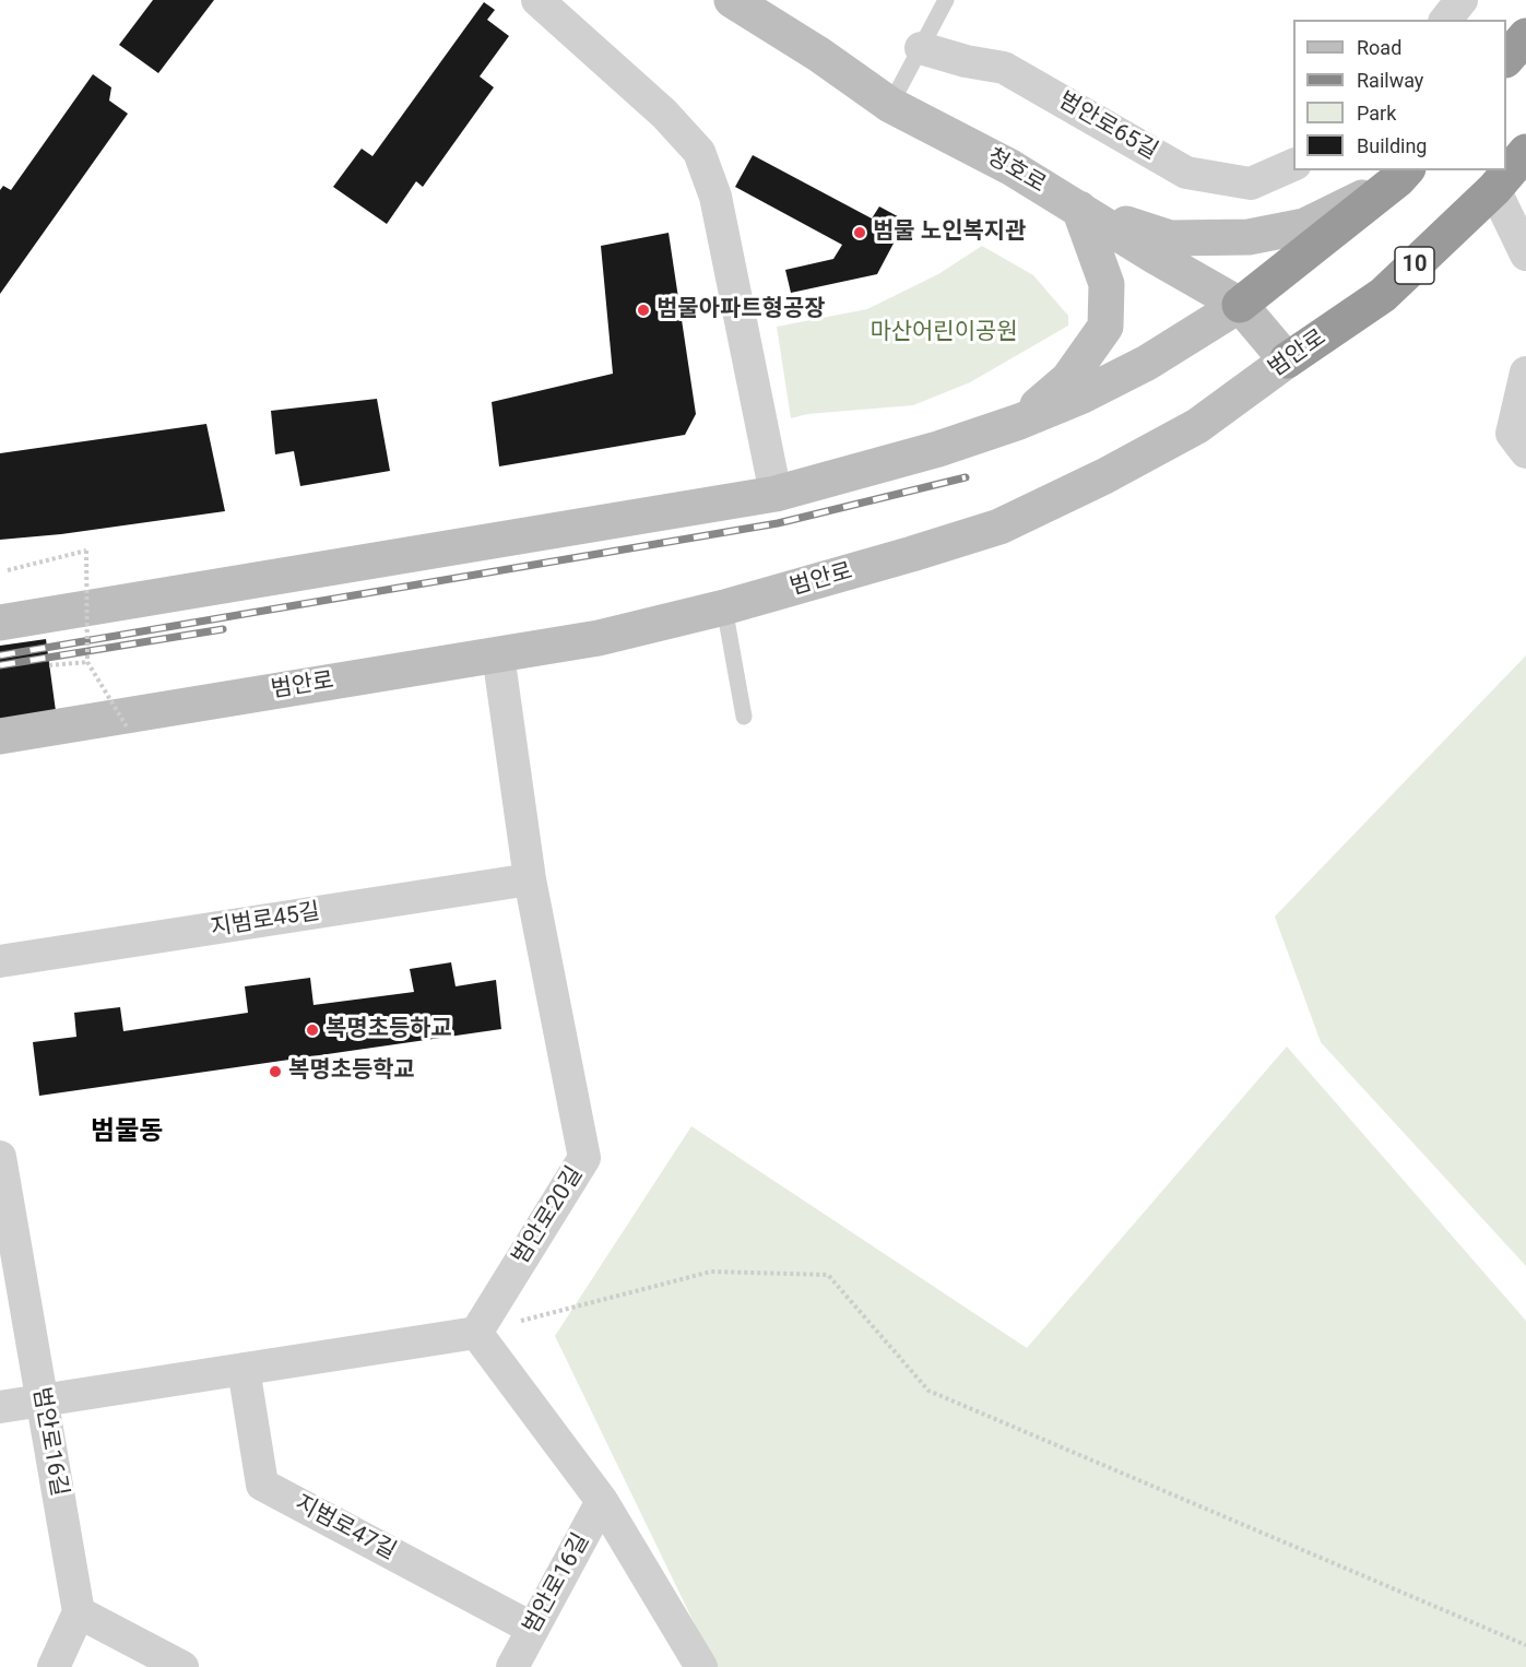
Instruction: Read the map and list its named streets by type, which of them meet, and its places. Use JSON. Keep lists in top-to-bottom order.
{
  "streets": {
    "highway": ["10", "범안로"],
    "main road": ["청호로"],
    "street": [
      "범안로65길",
      "지범로45길",
      "범안로20길",
      "범안로16길",
      "지범로47길"
    ]
  },
  "crossings": [
    ["청호로", "범안로"],
    ["범안로", "범안로20길"],
    ["지범로45길", "범안로20길"],
    ["범안로16길", "지범로47길"]
  ],
  "districts": ["범물동"],
  "parks": ["마산어린이공원"],
  "places": [
    "범물 노인복지관",
    "범물아파트형공장",
    "복명초등하교",
    "복명초등학교"
  ],
  "legend": [
    "Road",
    "Railway",
    "Park",
    "Building"
  ]
}
